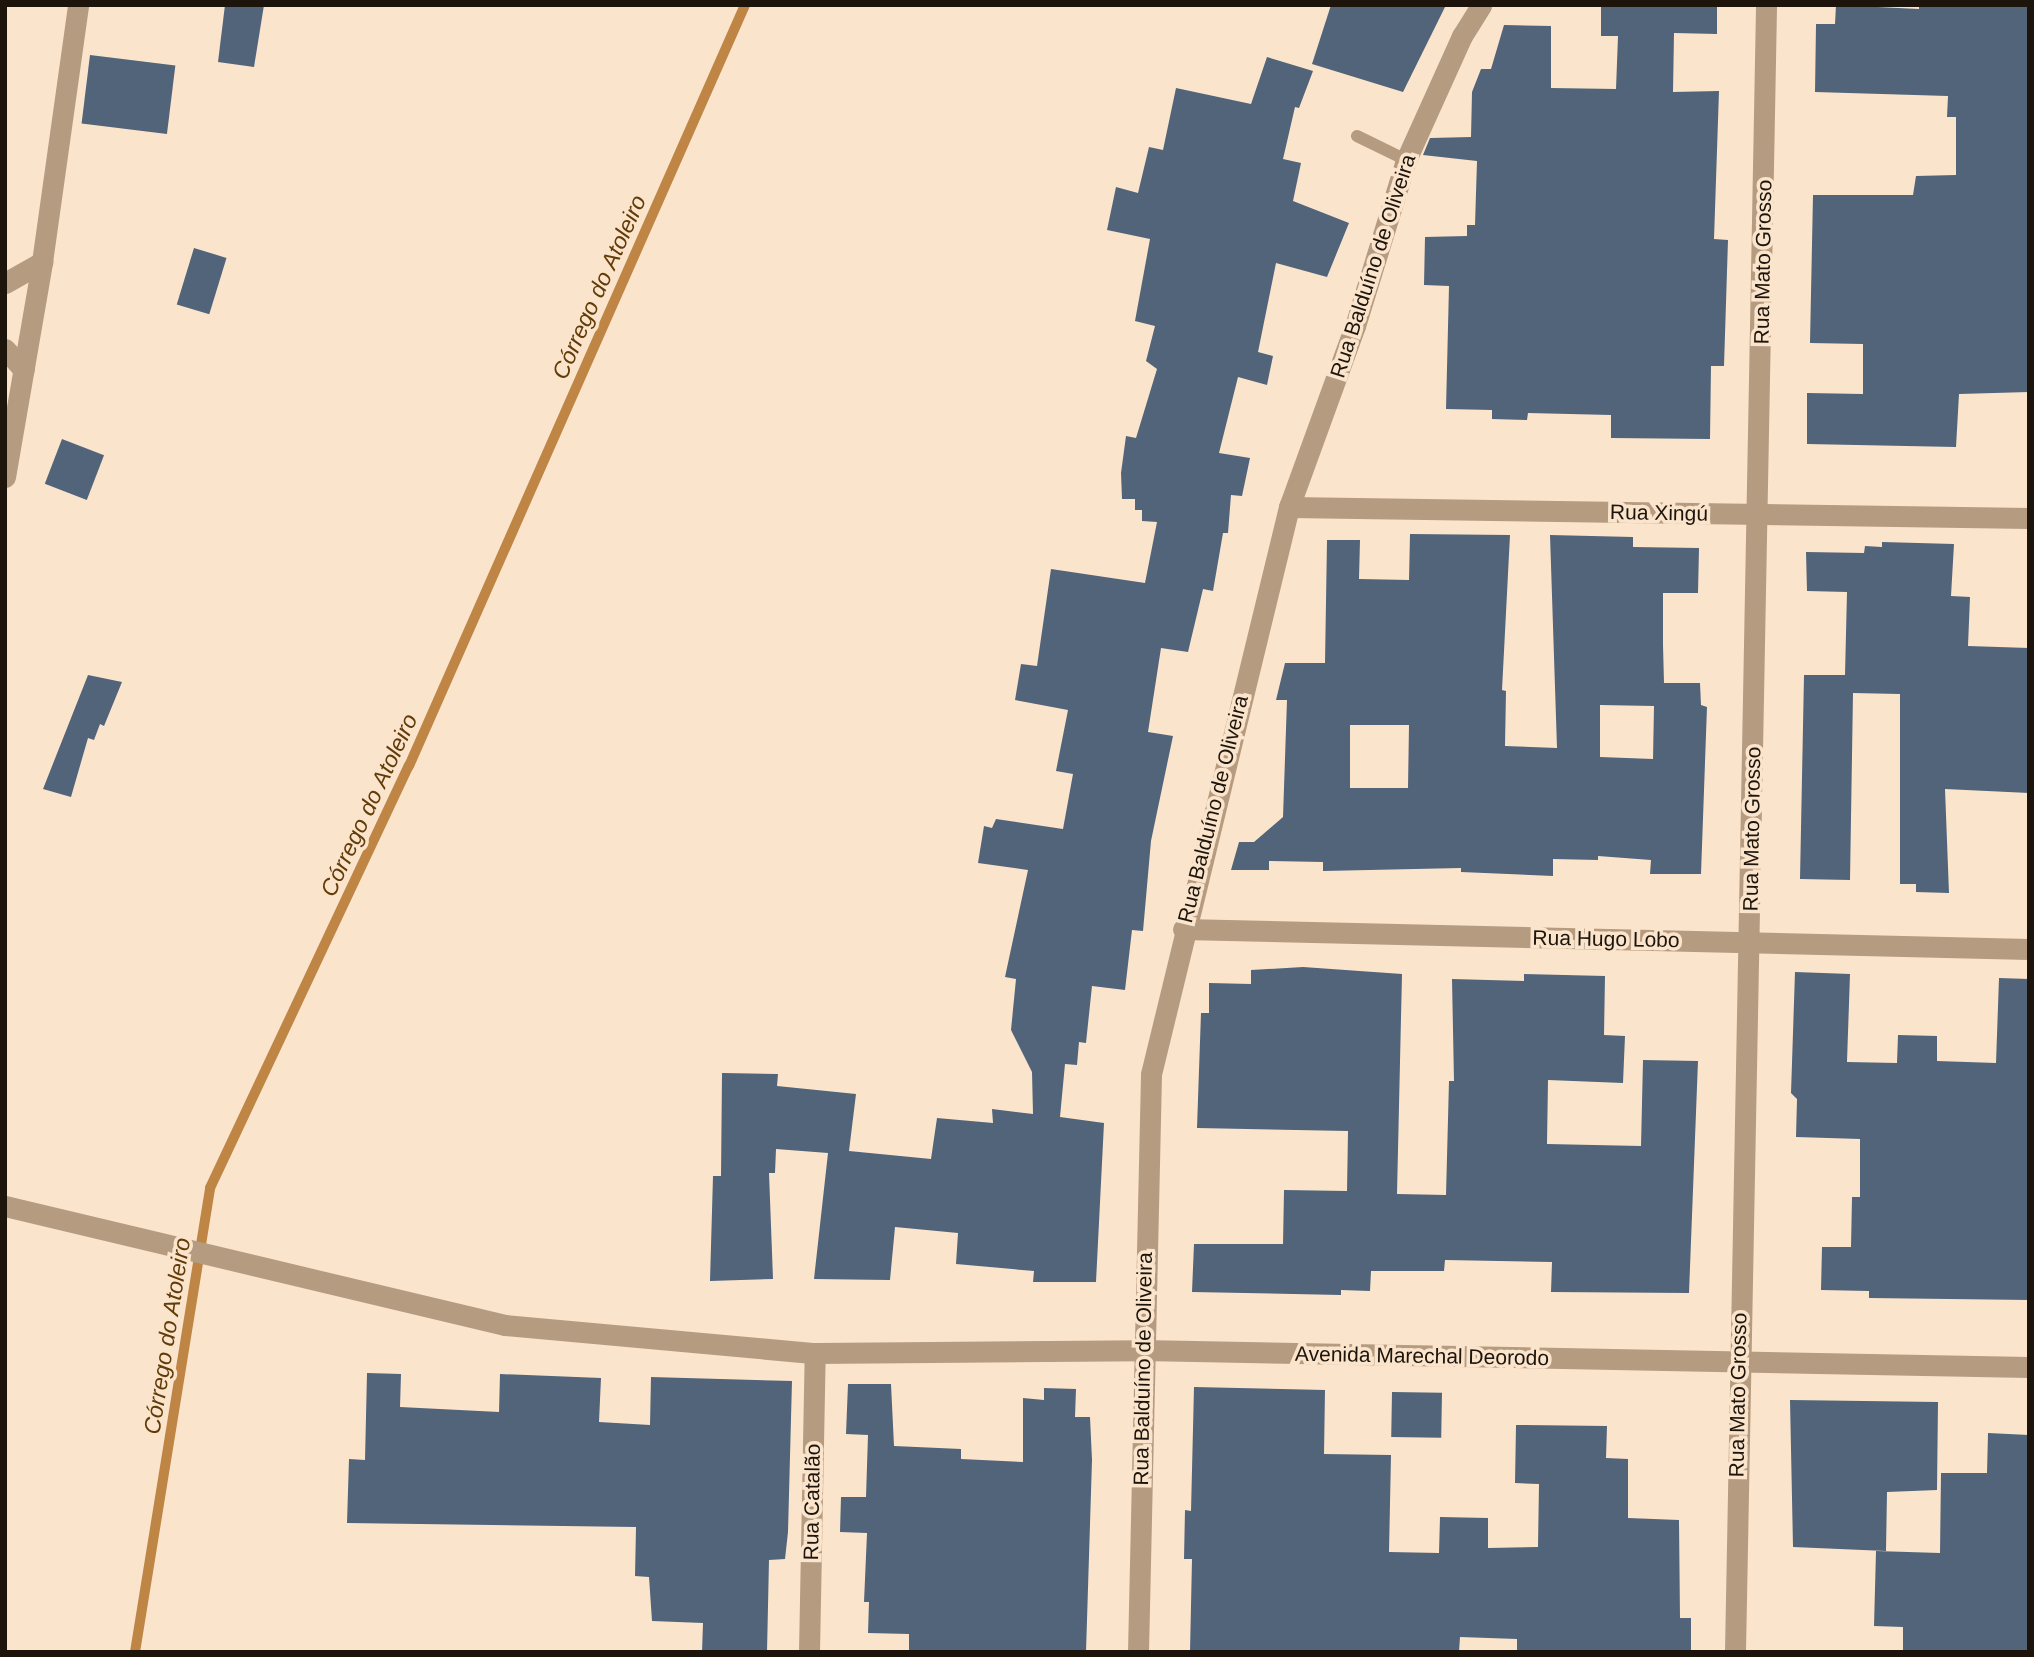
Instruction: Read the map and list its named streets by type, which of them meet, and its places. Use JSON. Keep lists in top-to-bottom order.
{
  "streets": {
    "street": [
      "Rua Mato Grosso",
      "Rua Balduíno de Oliveira",
      "Rua Xingú",
      "Rua Hugo Lobo",
      "Avenida Marechal Deorodo",
      "Rua Catalão"
    ]
  },
  "crossings": [
    ["Rua Mato Grosso", "Rua Xingú"],
    ["Rua Mato Grosso", "Rua Hugo Lobo"],
    ["Rua Mato Grosso", "Avenida Marechal Deorodo"],
    ["Rua Balduíno de Oliveira", "Rua Xingú"],
    ["Rua Balduíno de Oliveira", "Rua Hugo Lobo"],
    ["Rua Balduíno de Oliveira", "Avenida Marechal Deorodo"],
    ["Avenida Marechal Deorodo", "Rua Catalão"]
  ],
  "water": ["Córrego do Atoleiro"]
}
